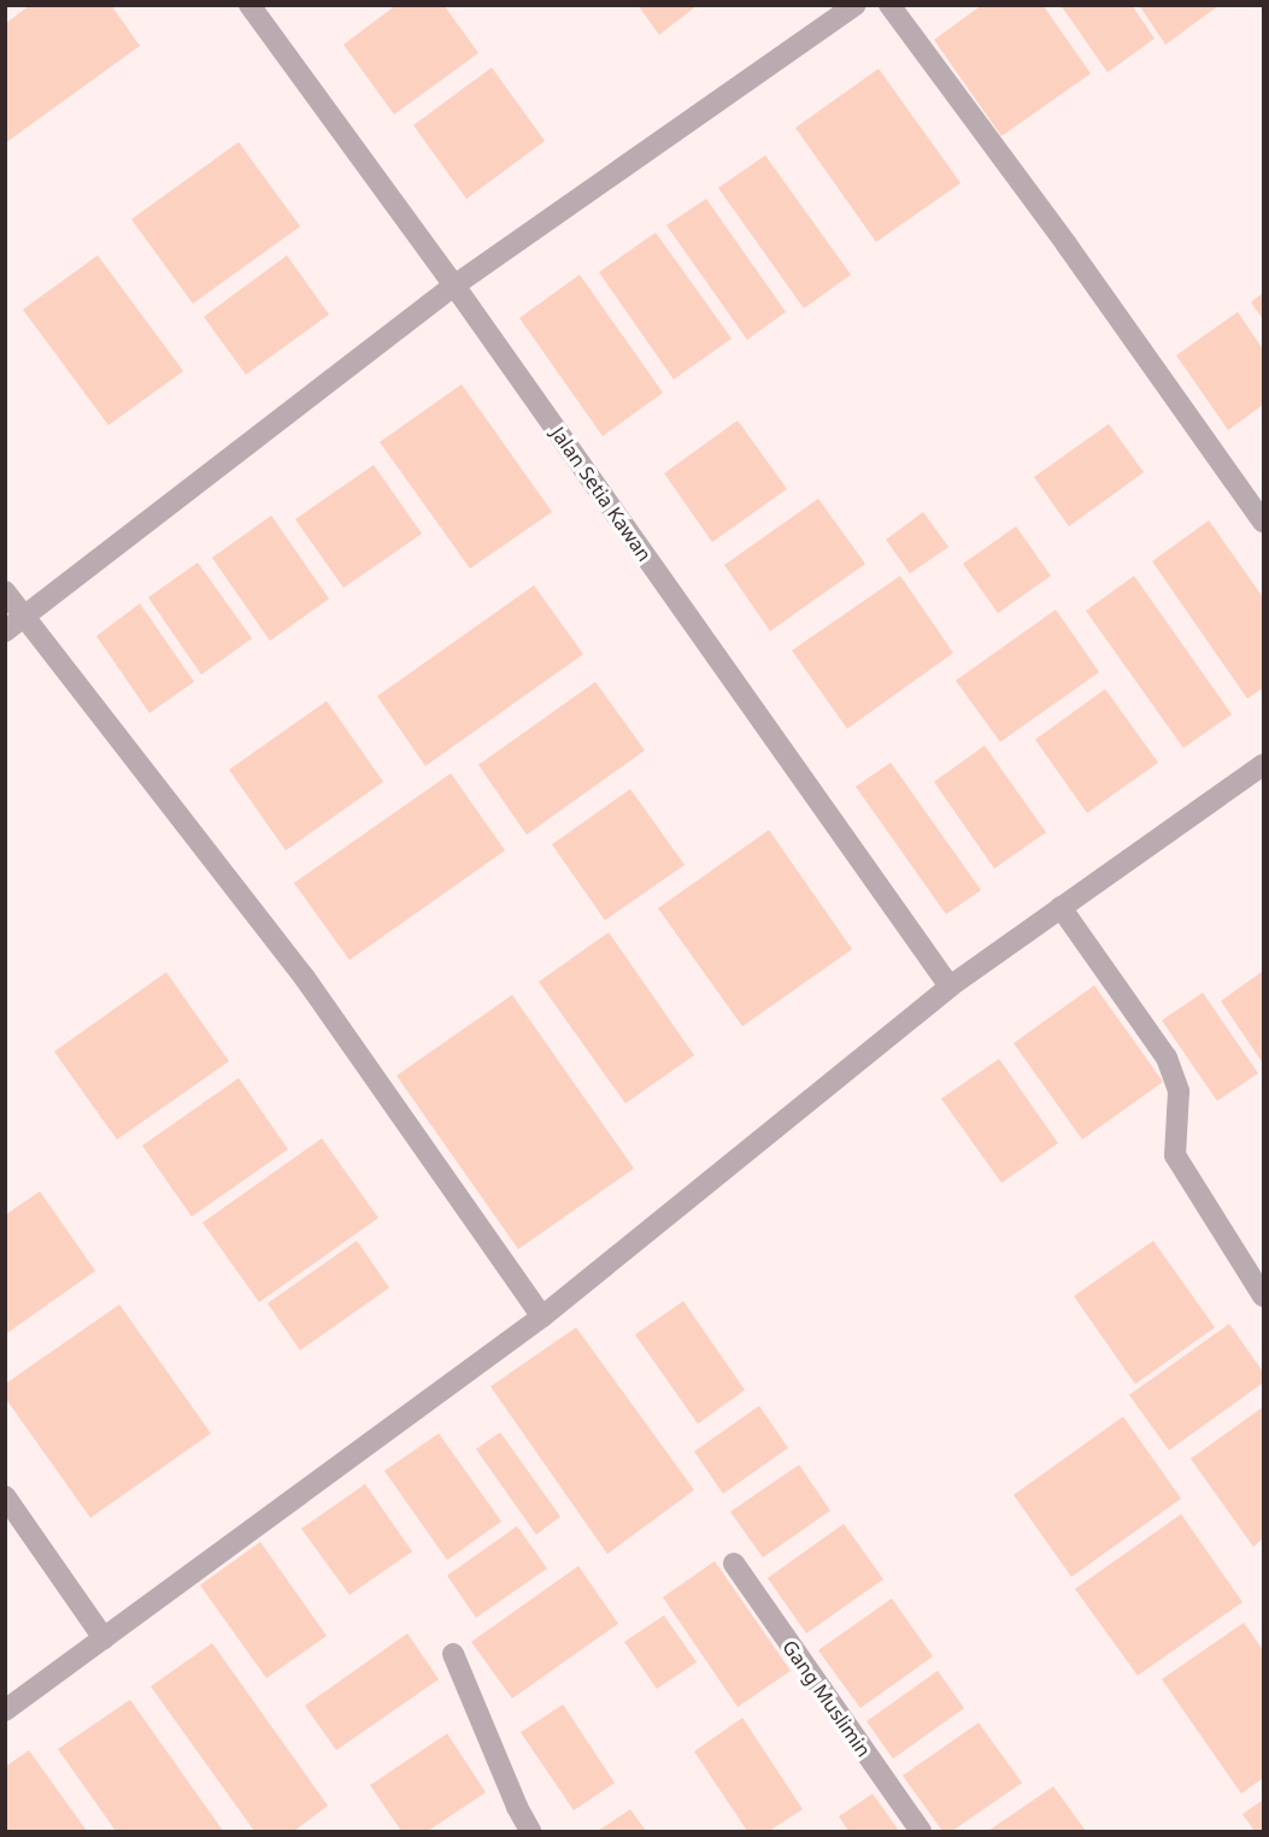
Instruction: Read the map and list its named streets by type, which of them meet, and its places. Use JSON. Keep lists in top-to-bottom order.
{
  "streets": {
    "street": ["Jalan Setia Kawan", "Gang Muslimin"]
  }
}
